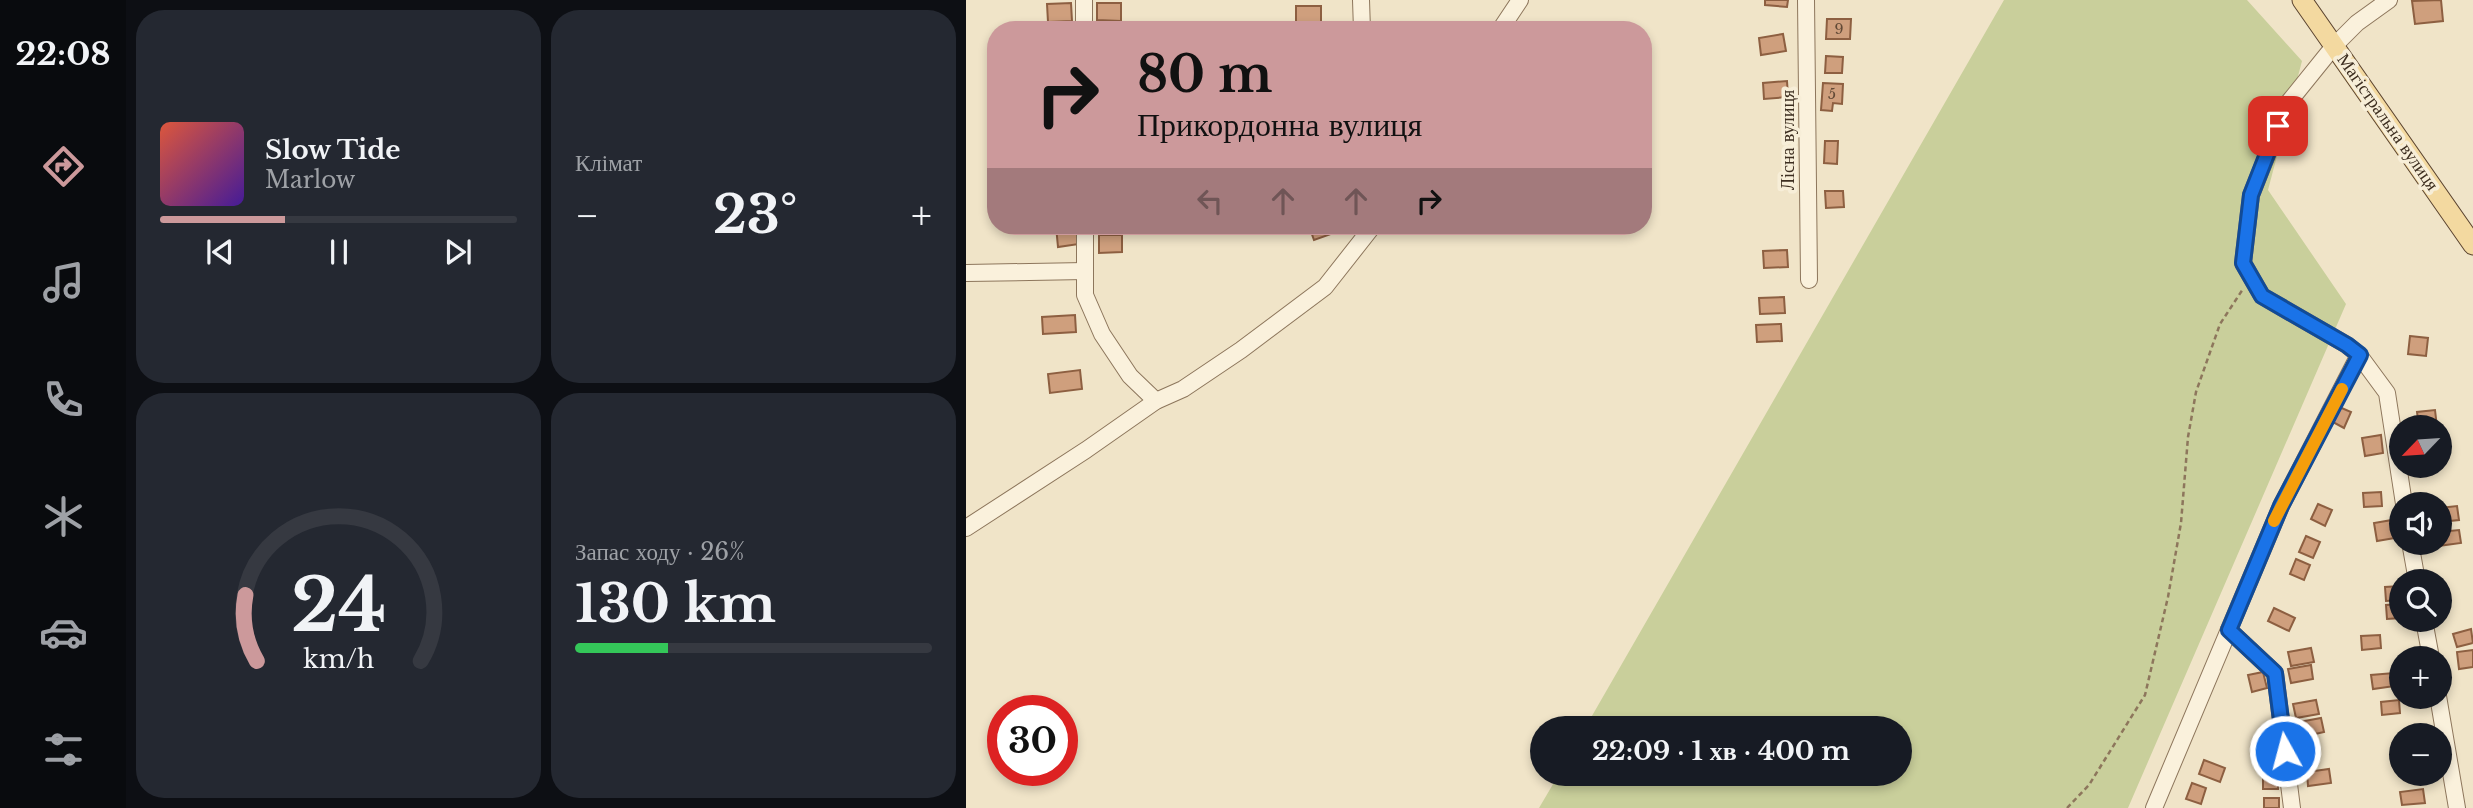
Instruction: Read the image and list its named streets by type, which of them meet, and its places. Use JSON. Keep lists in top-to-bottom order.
{
  "streets": {
    "main road": ["Магістральна вулиця"],
    "street": ["Лісна вулиця"]
  },
  "house_numbers": ["9", "5"],
  "north": "bottom left",
  "page": {
    "tabs": "22:08",
    "tile": [
      "Клімат",
      ["Запас ходу · 26%", "130 km"]
    ],
    "turn": ["80 m", "Прикордонна вулиця"],
    "song": ["Slow Tide", "Marlow"],
    "heat": ["−", "23°", "+"],
    "map_buttons": ["+", "−"],
    "limit": "30",
    "trip": "22:09 · 1 хв · 400 m",
    "gauge": ["24", "km/h"]
  }
}
